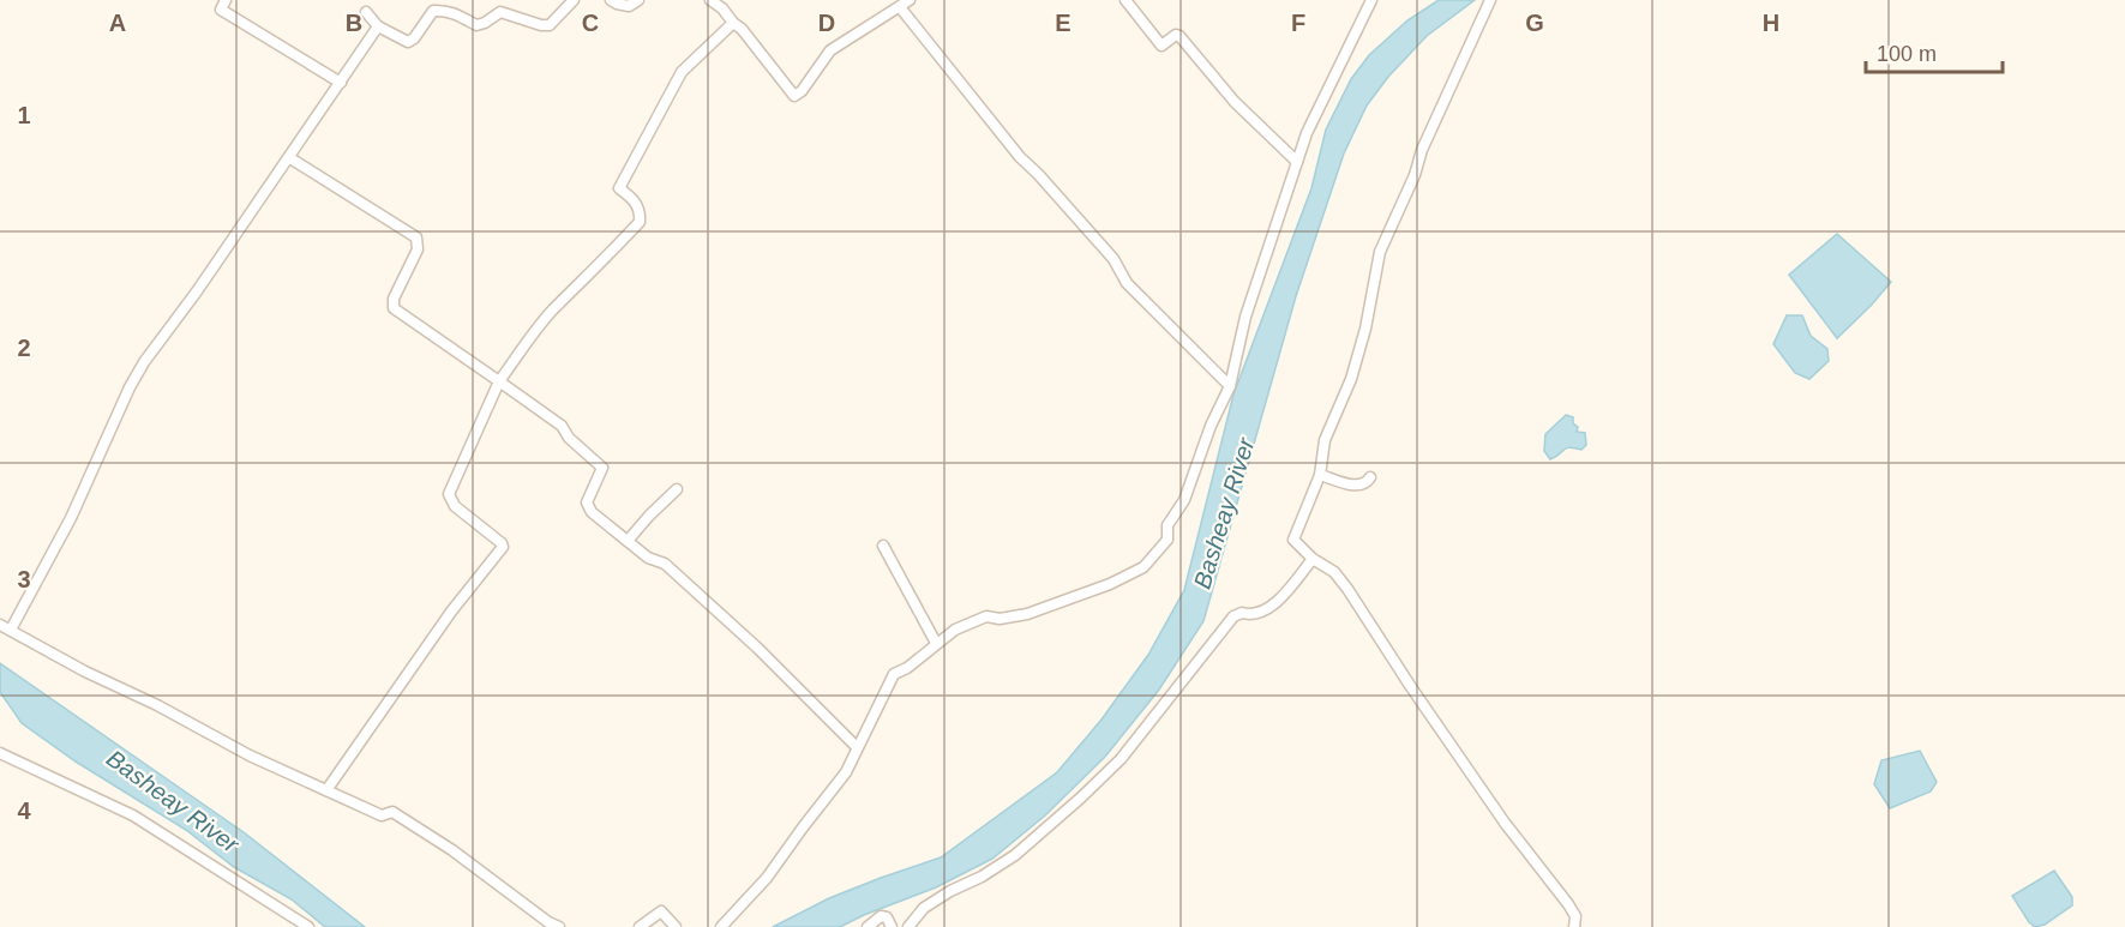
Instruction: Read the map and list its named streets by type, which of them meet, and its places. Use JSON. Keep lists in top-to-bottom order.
{
  "water": ["Basheay River"],
  "scale_bar": "100 m",
  "grid": {
    "columns": [
      "A",
      "B",
      "C",
      "D",
      "E",
      "F",
      "G",
      "H"
    ],
    "rows": [
      "1",
      "2",
      "3",
      "4"
    ]
  }
}
